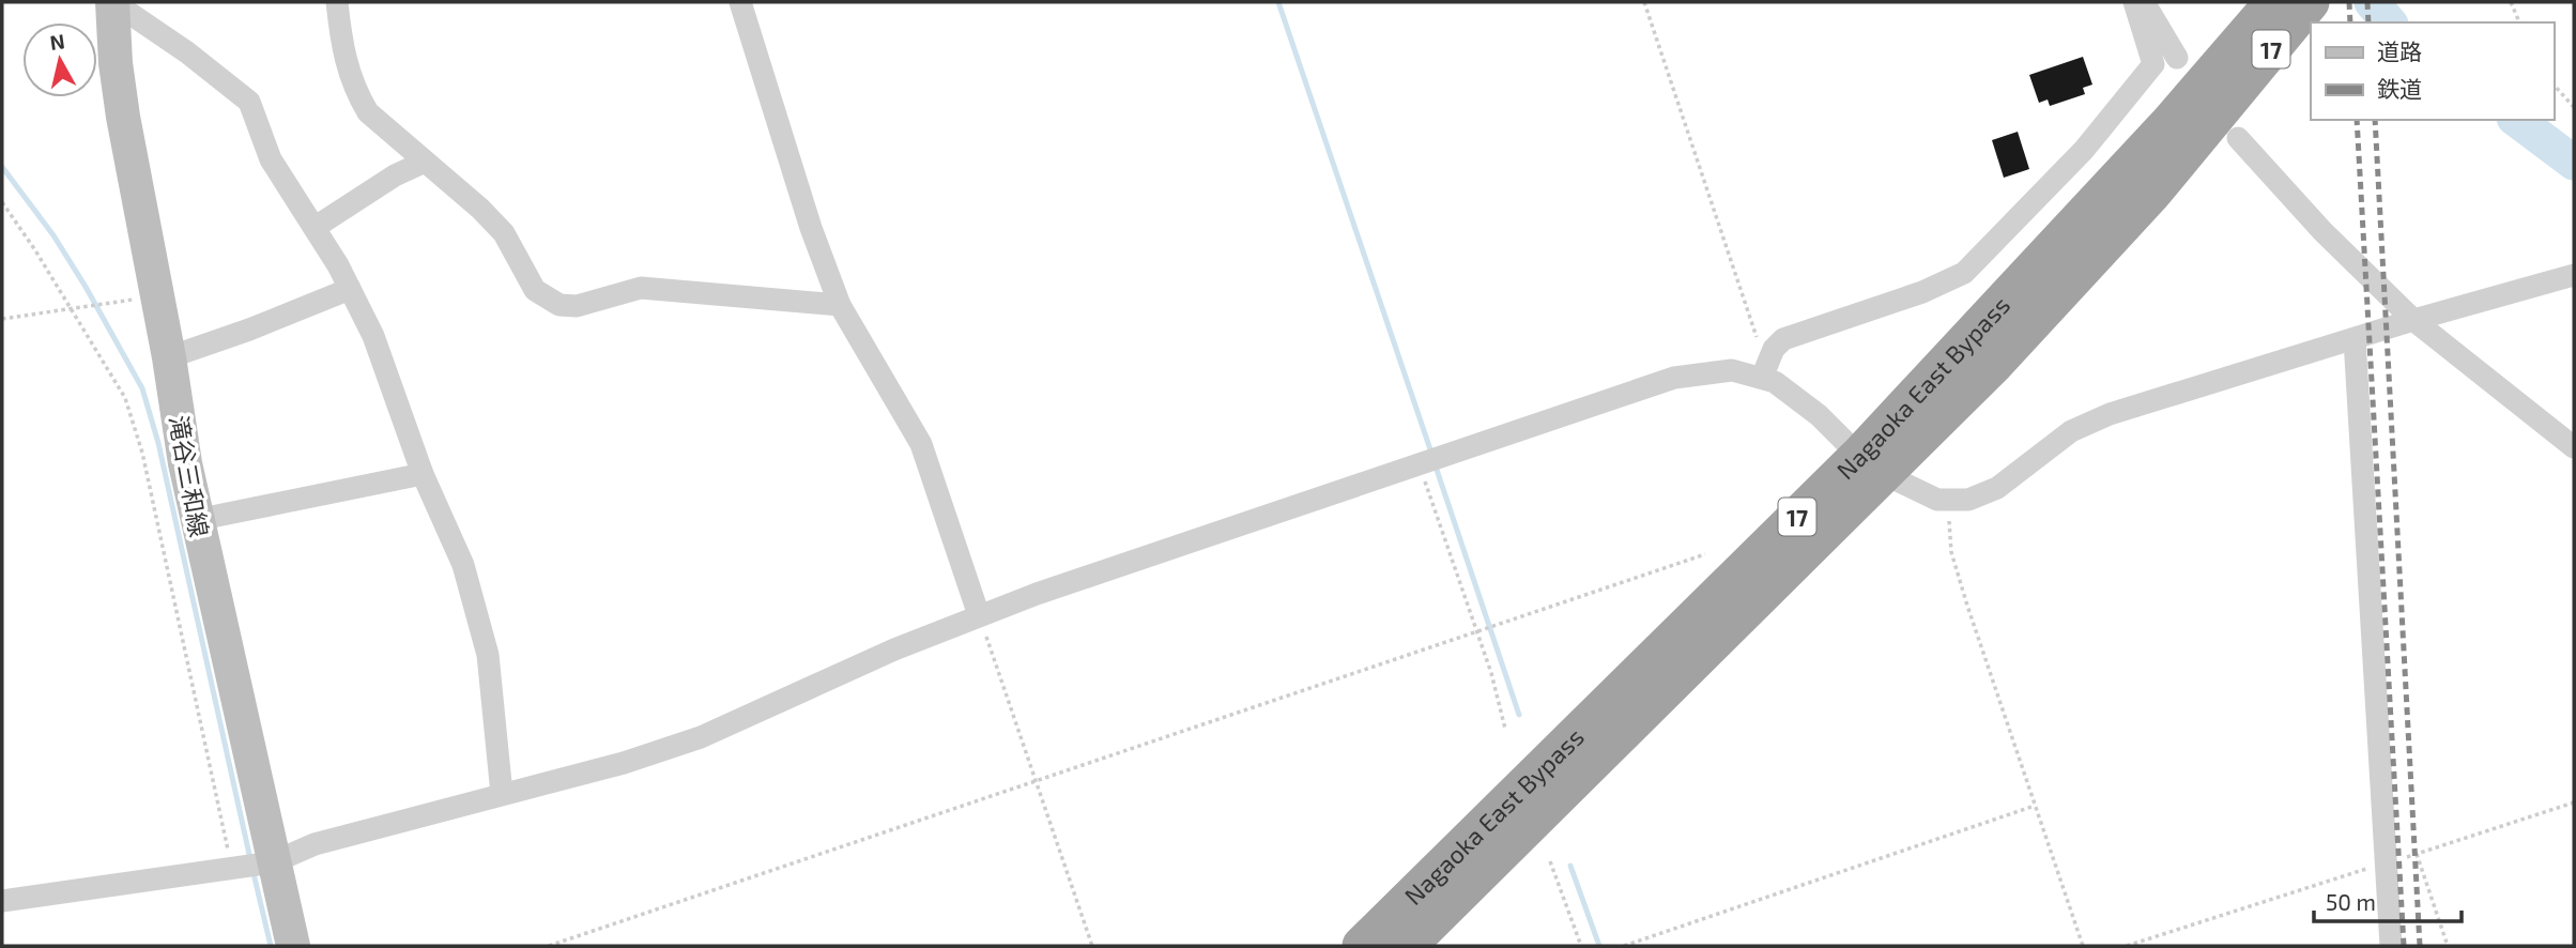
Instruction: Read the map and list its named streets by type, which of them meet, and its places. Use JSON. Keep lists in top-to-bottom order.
{
  "streets": {
    "highway": ["17", "Nagaoka East Bypass"],
    "main road": ["滝谷三和線"]
  },
  "legend": ["道路", "鉄道"],
  "scale_bar": "50 m",
  "north": "top"
}
